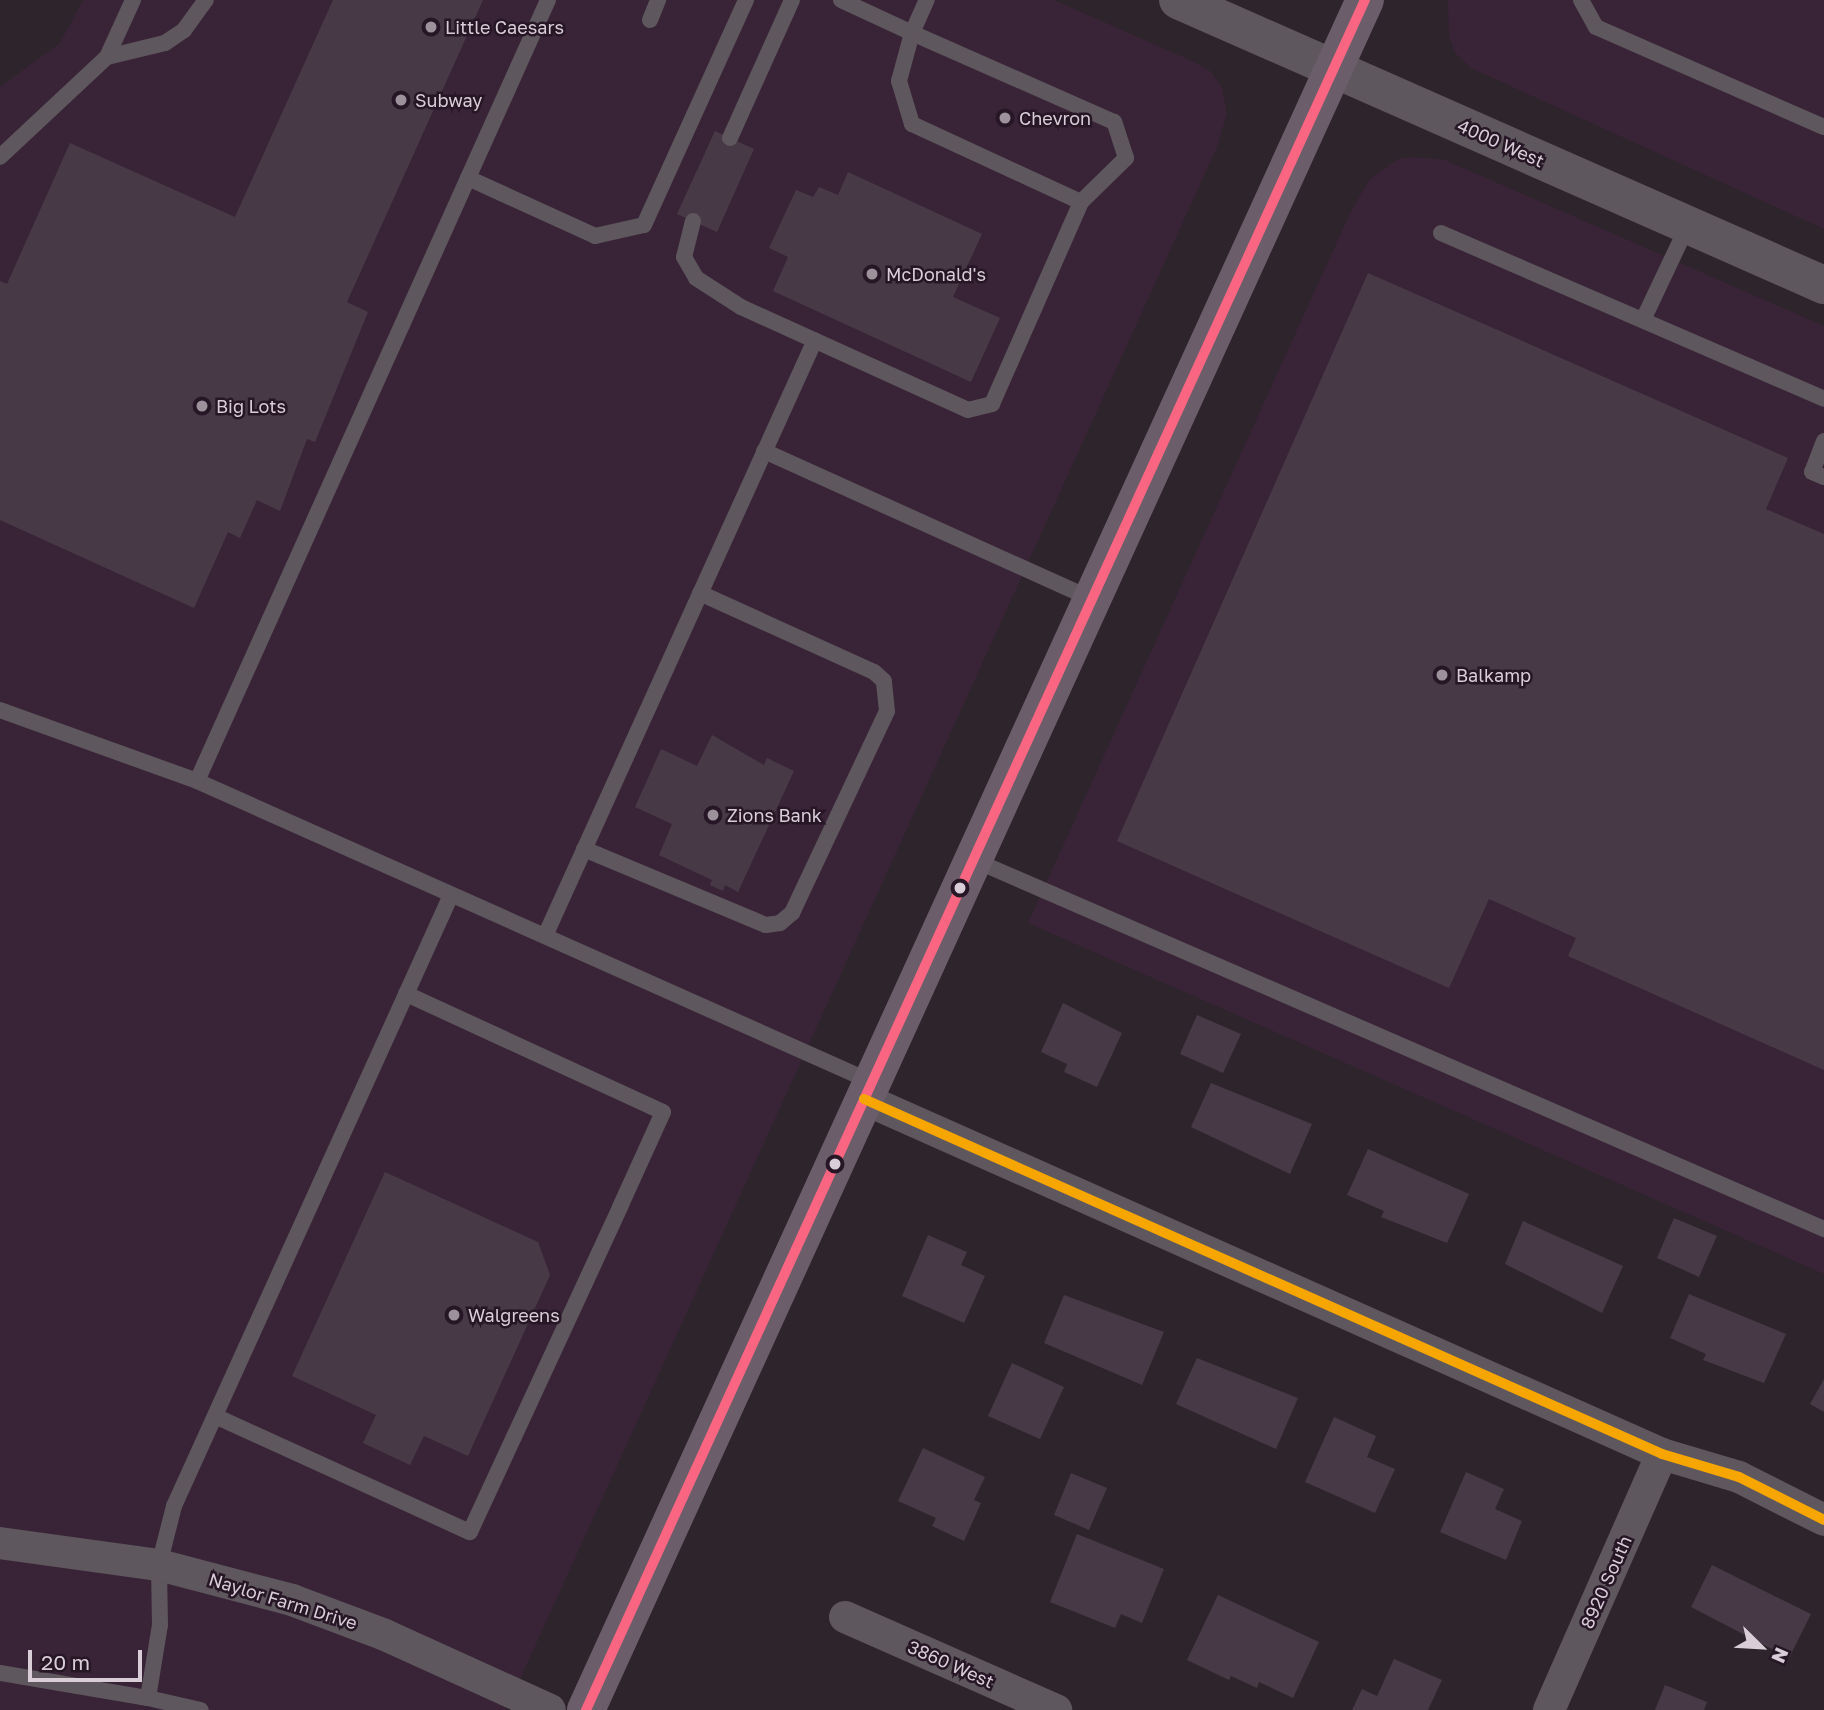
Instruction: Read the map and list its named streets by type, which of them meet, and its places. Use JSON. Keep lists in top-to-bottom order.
{
  "streets": {
    "main road": ["4000 West"],
    "street": ["8920 South", "Naylor Farm Drive", "3860 West"]
  },
  "places": [
    "Little Caesars",
    "Subway",
    "Chevron",
    "McDonald's",
    "Big Lots",
    "Balkamp",
    "Zions Bank",
    "Walgreens"
  ],
  "scale_bar": "20 m",
  "north": "bottom right"
}
